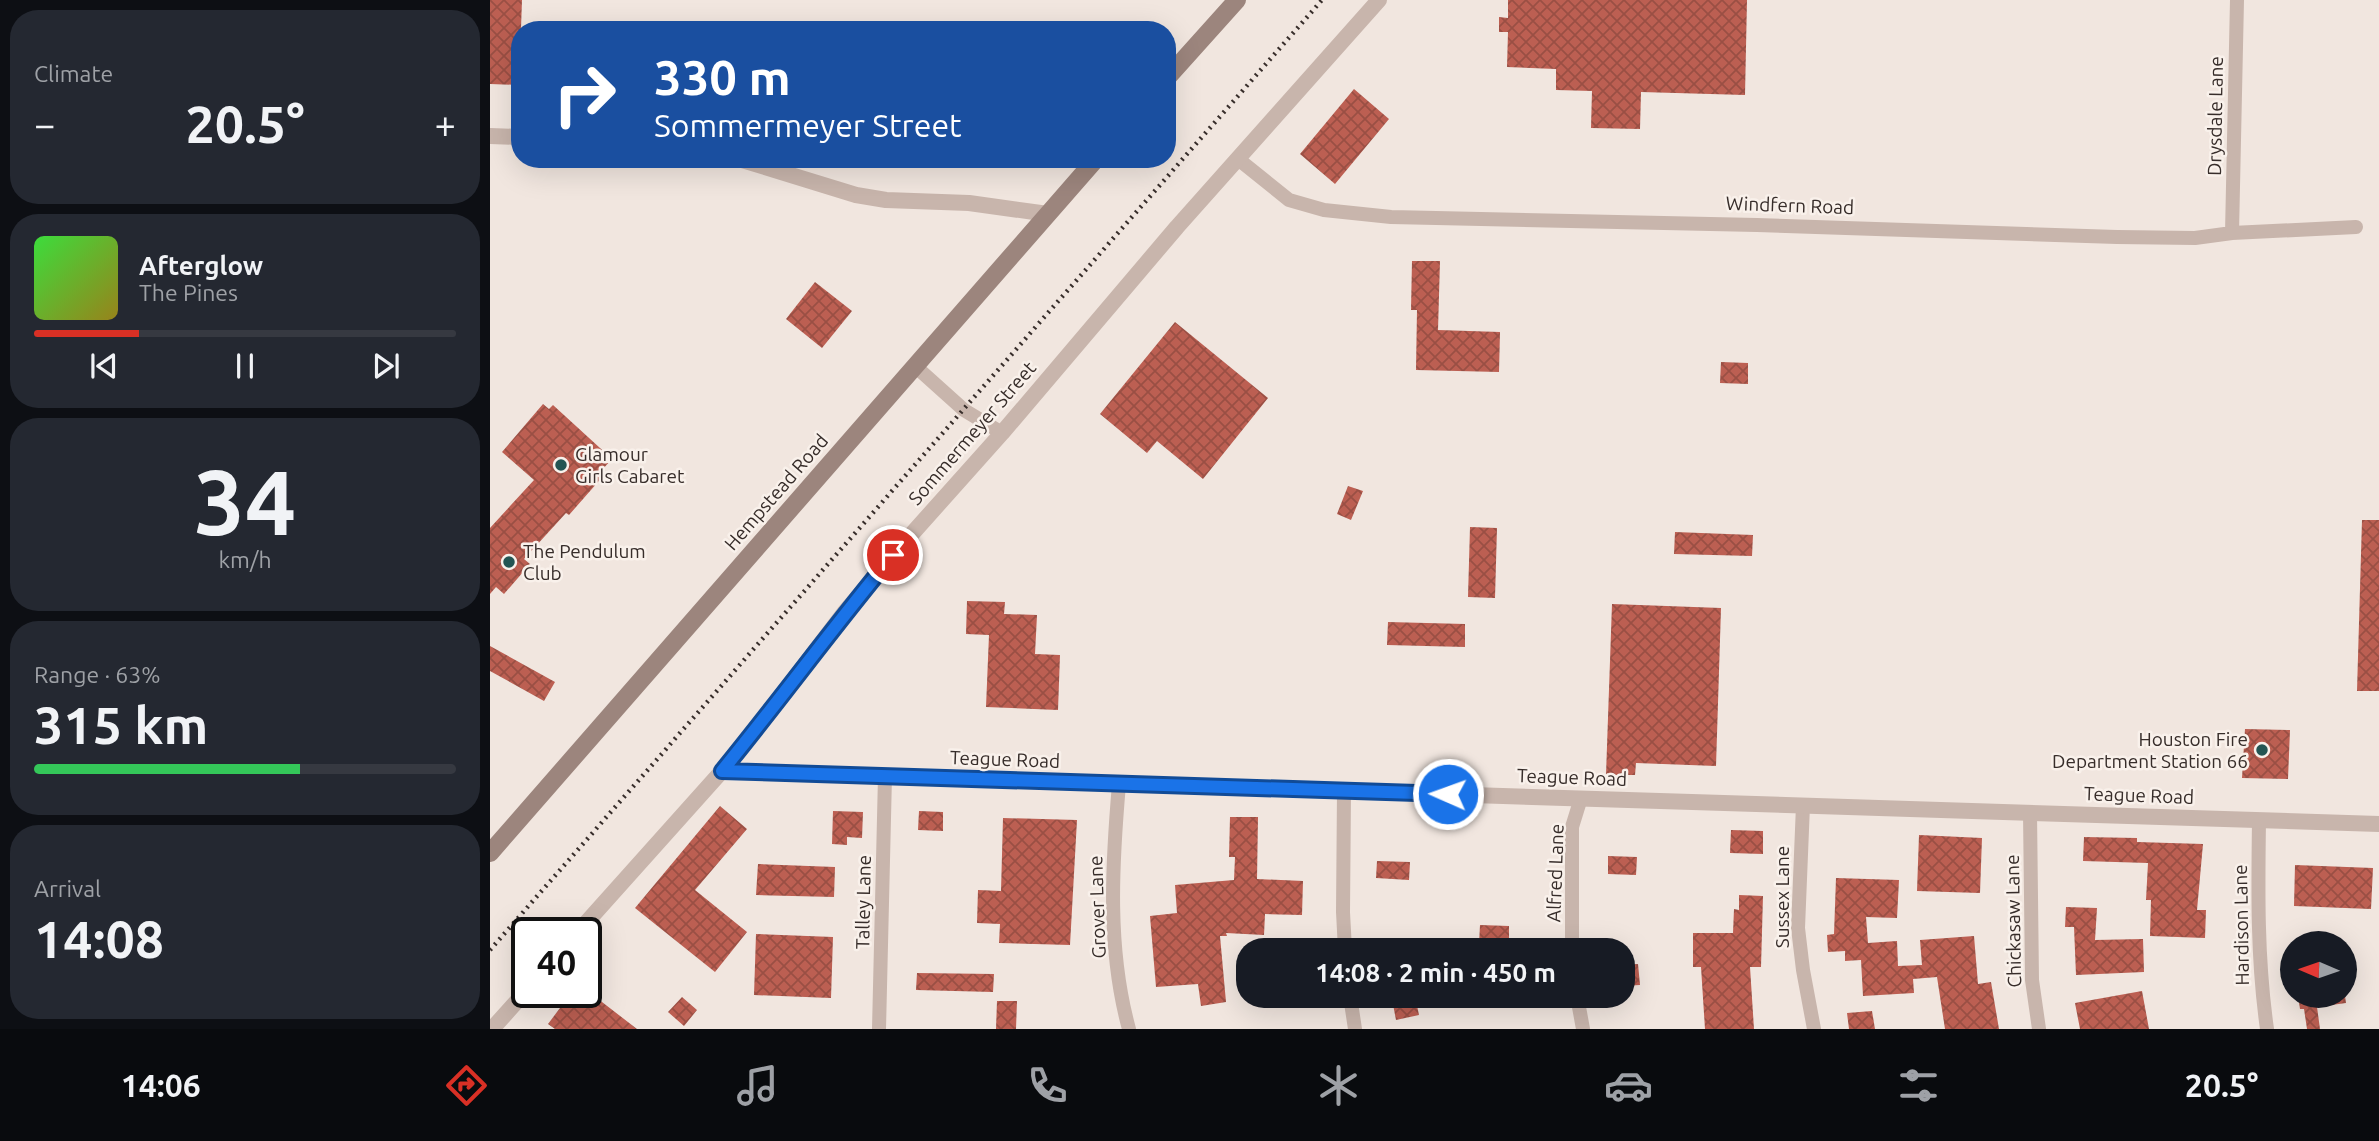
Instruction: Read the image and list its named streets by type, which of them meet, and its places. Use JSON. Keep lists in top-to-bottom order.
{
  "streets": {
    "main road": ["Hempstead Road"],
    "street": [
      "Drysdale Lane",
      "Windfern Road",
      "Sommermeyer Street",
      "Teague Road",
      "Alfred Lane",
      "Sussex Lane",
      "Talley Lane",
      "Grover Lane",
      "Chickasaw Lane",
      "Hardison Lane"
    ]
  },
  "crossings": [
    ["Drysdale Lane", "Windfern Road"],
    ["Windfern Road", "Sommermeyer Street"],
    ["Sommermeyer Street", "Teague Road"],
    ["Teague Road", "Alfred Lane"],
    ["Teague Road", "Sussex Lane"],
    ["Teague Road", "Talley Lane"],
    ["Teague Road", "Grover Lane"],
    ["Teague Road", "Chickasaw Lane"],
    ["Teague Road", "Hardison Lane"]
  ],
  "places": ["Glamour Girls Cabaret", "The Pendulum Club", "Houston Fire Department Station 66"],
  "north": "left",
  "page": {
    "tile": [
      "Climate",
      ["34", "km/h"],
      ["Range · 63%", "315 km"],
      ["Arrival", "14:08"]
    ],
    "turn": ["330 m", "Sommermeyer Street"],
    "heat": ["−", "20.5°", "+"],
    "song": ["Afterglow", "The Pines"],
    "limit": "40",
    "trip": "14:08 · 2 min · 450 m",
    "tabs": ["14:06", "20.5°"]
  }
}
